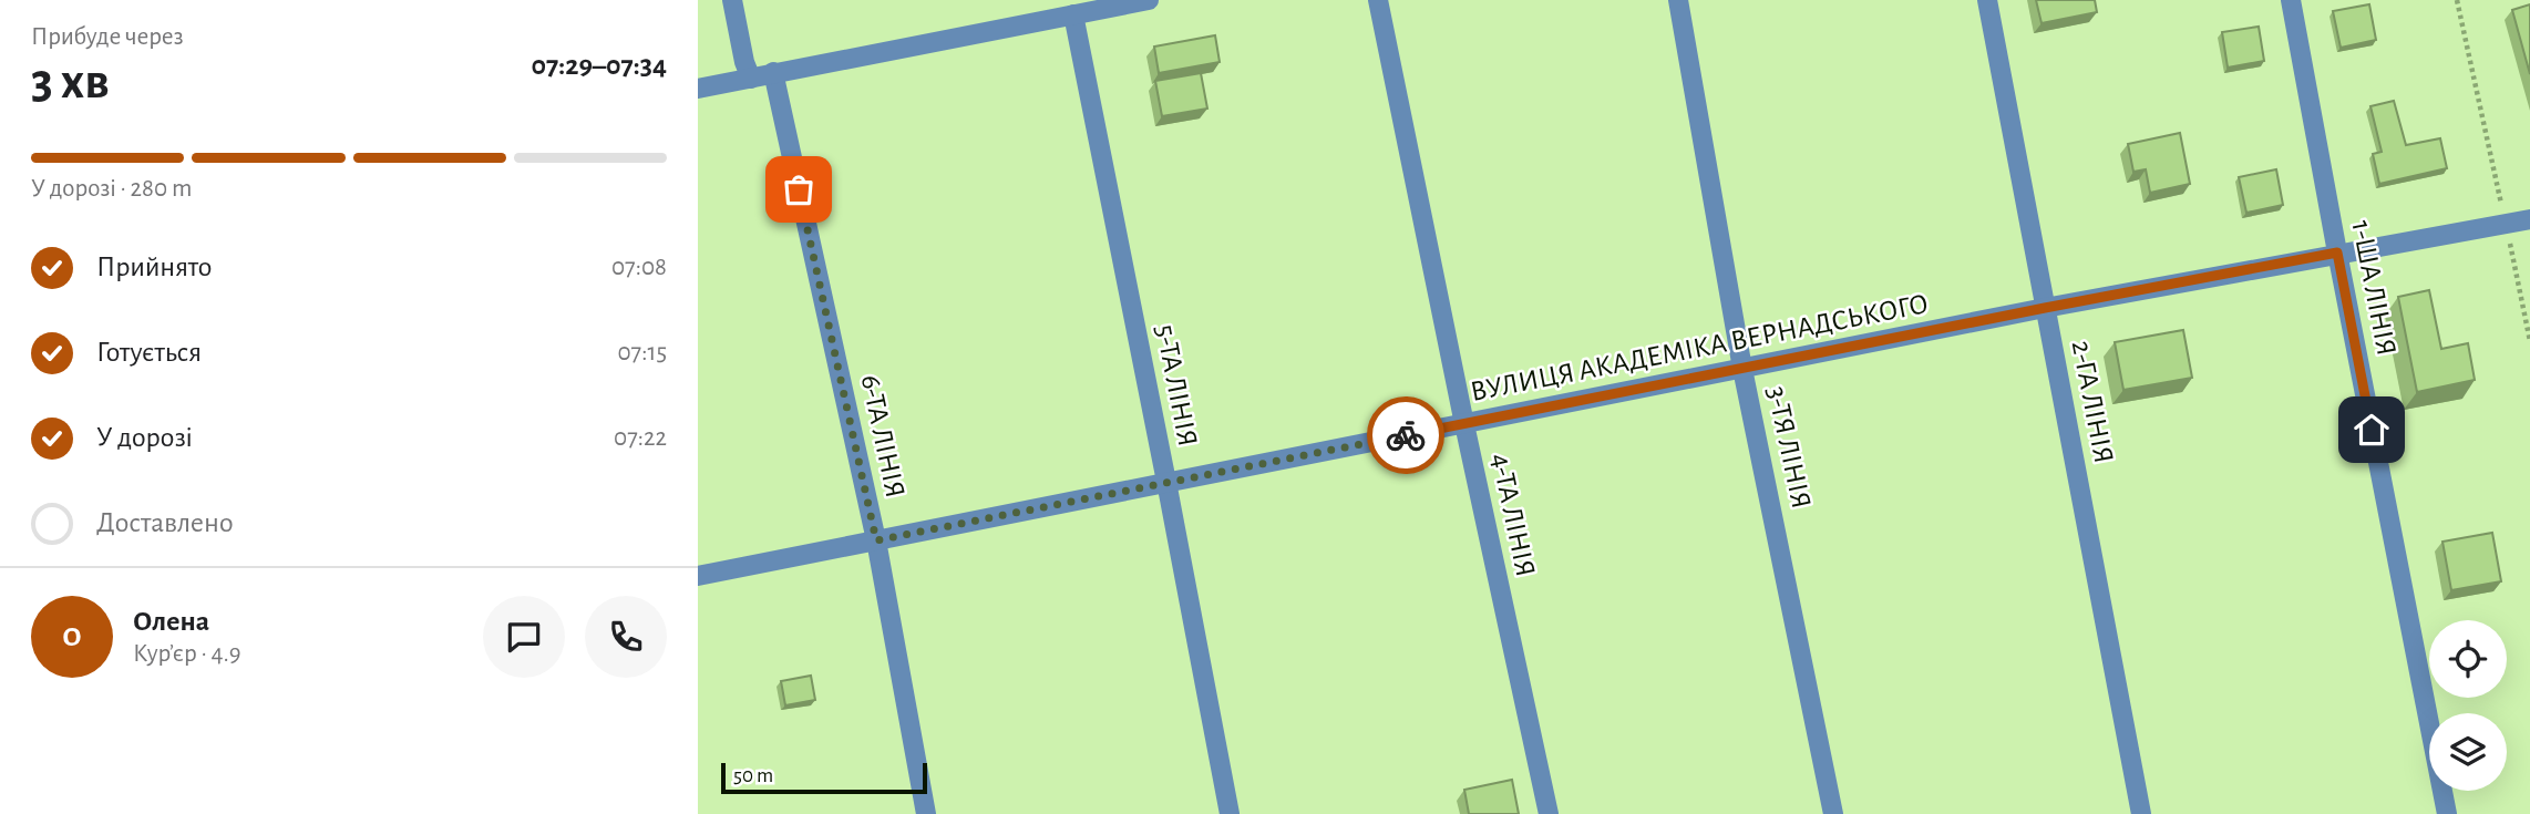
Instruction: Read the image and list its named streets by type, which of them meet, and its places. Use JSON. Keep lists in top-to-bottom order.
{
  "streets": {
    "street": [
      "1-ША ЛІНІЯ",
      "ВУЛИЦЯ АКАДЕМІКА ВЕРНАДСЬКОГО",
      "5-ТА ЛІНІЯ",
      "2-ГА ЛІНІЯ",
      "6-ТА ЛІНІЯ",
      "3-ТЯ ЛІНІЯ",
      "4-ТА ЛІНІЯ"
    ]
  },
  "crossings": [
    ["1-ША ЛІНІЯ", "ВУЛИЦЯ АКАДЕМІКА ВЕРНАДСЬКОГО"],
    ["ВУЛИЦЯ АКАДЕМІКА ВЕРНАДСЬКОГО", "5-ТА ЛІНІЯ"],
    ["ВУЛИЦЯ АКАДЕМІКА ВЕРНАДСЬКОГО", "2-ГА ЛІНІЯ"],
    ["ВУЛИЦЯ АКАДЕМІКА ВЕРНАДСЬКОГО", "6-ТА ЛІНІЯ"],
    ["ВУЛИЦЯ АКАДЕМІКА ВЕРНАДСЬКОГО", "3-ТЯ ЛІНІЯ"],
    ["ВУЛИЦЯ АКАДЕМІКА ВЕРНАДСЬКОГО", "4-ТА ЛІНІЯ"]
  ],
  "scale_bar": "50 m",
  "page": {
    "heading": ["3 хв", "Прибуде через", "07:29–07:34"],
    "panel": ["Олена", "Кур’єр · 4.9"],
    "bar": "У дорозі · 280 m",
    "list": [
      ["Прийнято", "07:08"],
      ["Готується", "07:15"],
      ["У дорозі", "07:22"],
      "Доставлено"
    ],
    "round": "О",
    "scale": "50 m"
  }
}
